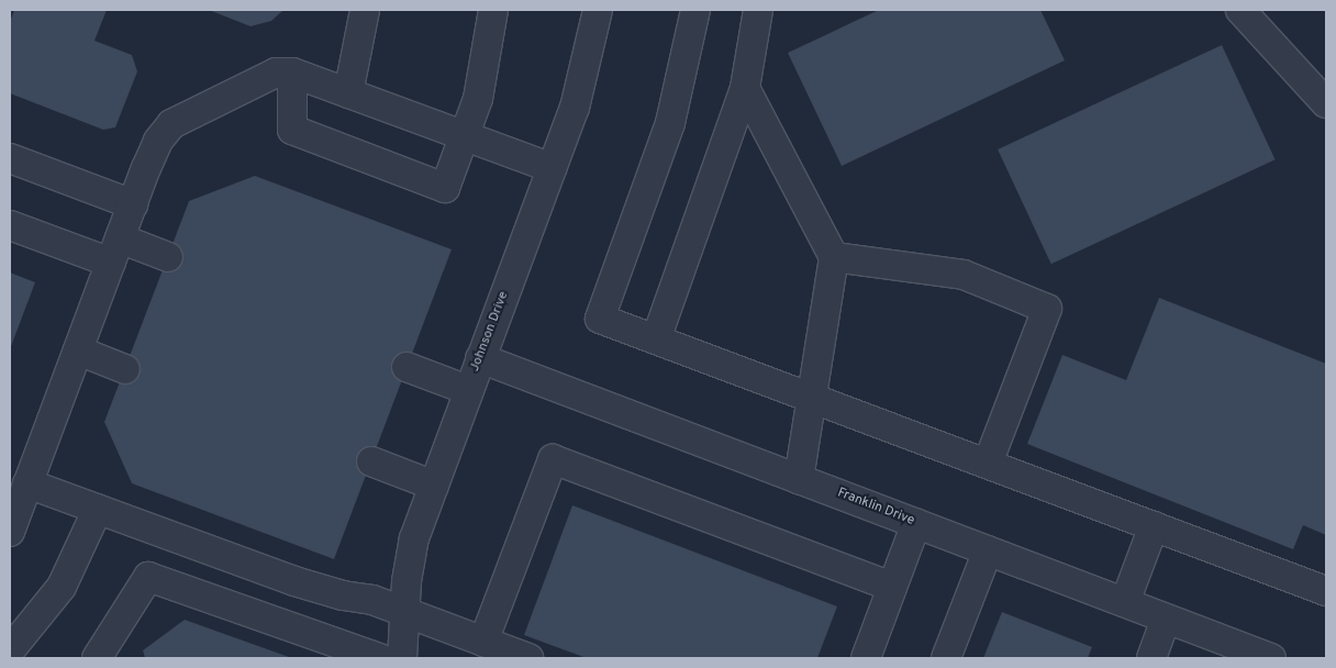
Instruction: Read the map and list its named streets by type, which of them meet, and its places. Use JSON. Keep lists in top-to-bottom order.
{
  "streets": {
    "street": ["Johnson Drive", "Franklin Drive"]
  },
  "crossings": [
    ["Johnson Drive", "Franklin Drive"]
  ]
}
